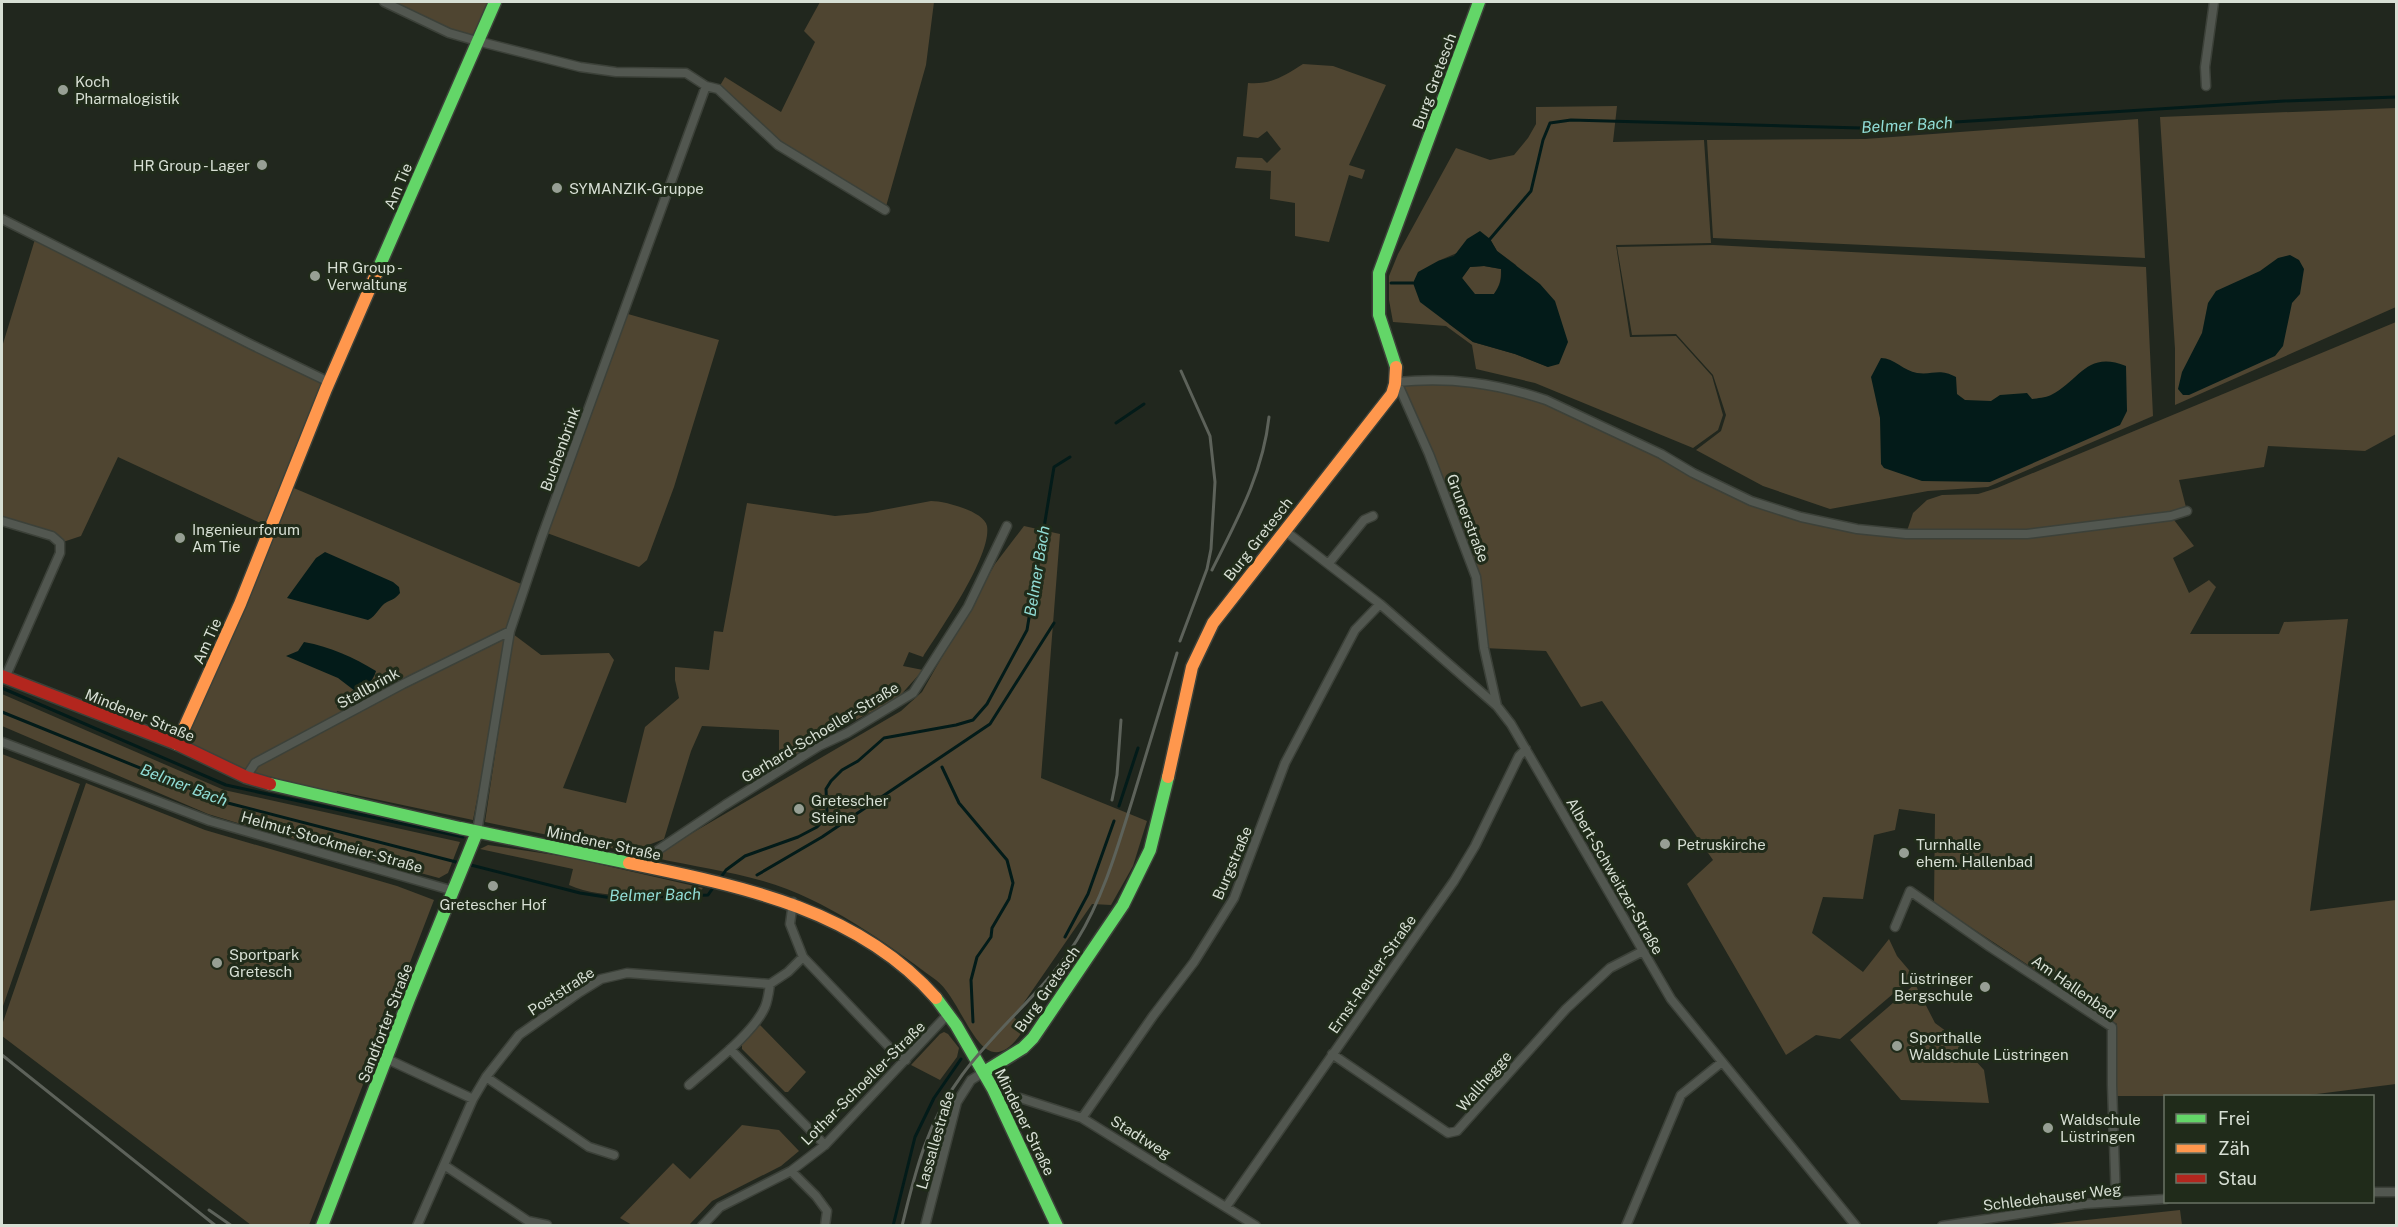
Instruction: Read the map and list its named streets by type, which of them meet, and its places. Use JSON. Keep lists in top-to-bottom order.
{
  "streets": {
    "street": [
      "Burg Gretesch",
      "Am Tie",
      "Buchenbrink",
      "Grunerstraße",
      "Stallbrink",
      "Mindener Straße",
      "Gerhard-Schoeller-Straße",
      "Helmut-Stockmeier-Straße",
      "Burgstraße",
      "Albert-Schweitzer-Straße",
      "Ernst-Reuter-Straße",
      "Am Hallenbad",
      "Poststraße",
      "Sandforter Straße",
      "Wallhegge",
      "Lothar-Schoeller-Straße",
      "Stadtweg",
      "Lassallestraße",
      "Schledehauser Weg"
    ]
  },
  "crossings": [
    ["Burg Gretesch", "Grunerstraße"],
    ["Burg Gretesch", "Mindener Straße"],
    ["Burg Gretesch", "Albert-Schweitzer-Straße"],
    ["Burg Gretesch", "Lassallestraße"],
    ["Am Tie", "Mindener Straße"],
    ["Buchenbrink", "Stallbrink"],
    ["Buchenbrink", "Mindener Straße"],
    ["Buchenbrink", "Sandforter Straße"],
    ["Grunerstraße", "Albert-Schweitzer-Straße"],
    ["Stallbrink", "Mindener Straße"],
    ["Mindener Straße", "Gerhard-Schoeller-Straße"],
    ["Mindener Straße", "Sandforter Straße"],
    ["Mindener Straße", "Lothar-Schoeller-Straße"],
    ["Mindener Straße", "Stadtweg"],
    ["Mindener Straße", "Lassallestraße"],
    ["Helmut-Stockmeier-Straße", "Sandforter Straße"],
    ["Burgstraße", "Albert-Schweitzer-Straße"],
    ["Burgstraße", "Stadtweg"],
    ["Albert-Schweitzer-Straße", "Ernst-Reuter-Straße"],
    ["Albert-Schweitzer-Straße", "Wallhegge"],
    ["Ernst-Reuter-Straße", "Wallhegge"],
    ["Ernst-Reuter-Straße", "Stadtweg"],
    ["Am Hallenbad", "Schledehauser Weg"]
  ],
  "water": ["Belmer Bach"],
  "places": [
    "Koch Pharmalogistik",
    "HR Group - Lager",
    "SYMANZIK-Gruppe",
    "HR Group - Verwaltung",
    "Ingenieurforum Am Tie",
    "Gretescher Steine",
    "Petruskirche",
    "Turnhalle ehem. Hallenbad",
    "Gretescher Hof",
    "Sportpark Gretesch",
    "Lüstringer Bergschule",
    "Sporthalle Waldschule Lüstringen",
    "Waldschule Lüstringen"
  ],
  "legend": ["Frei", "Zäh", "Stau"]
}
